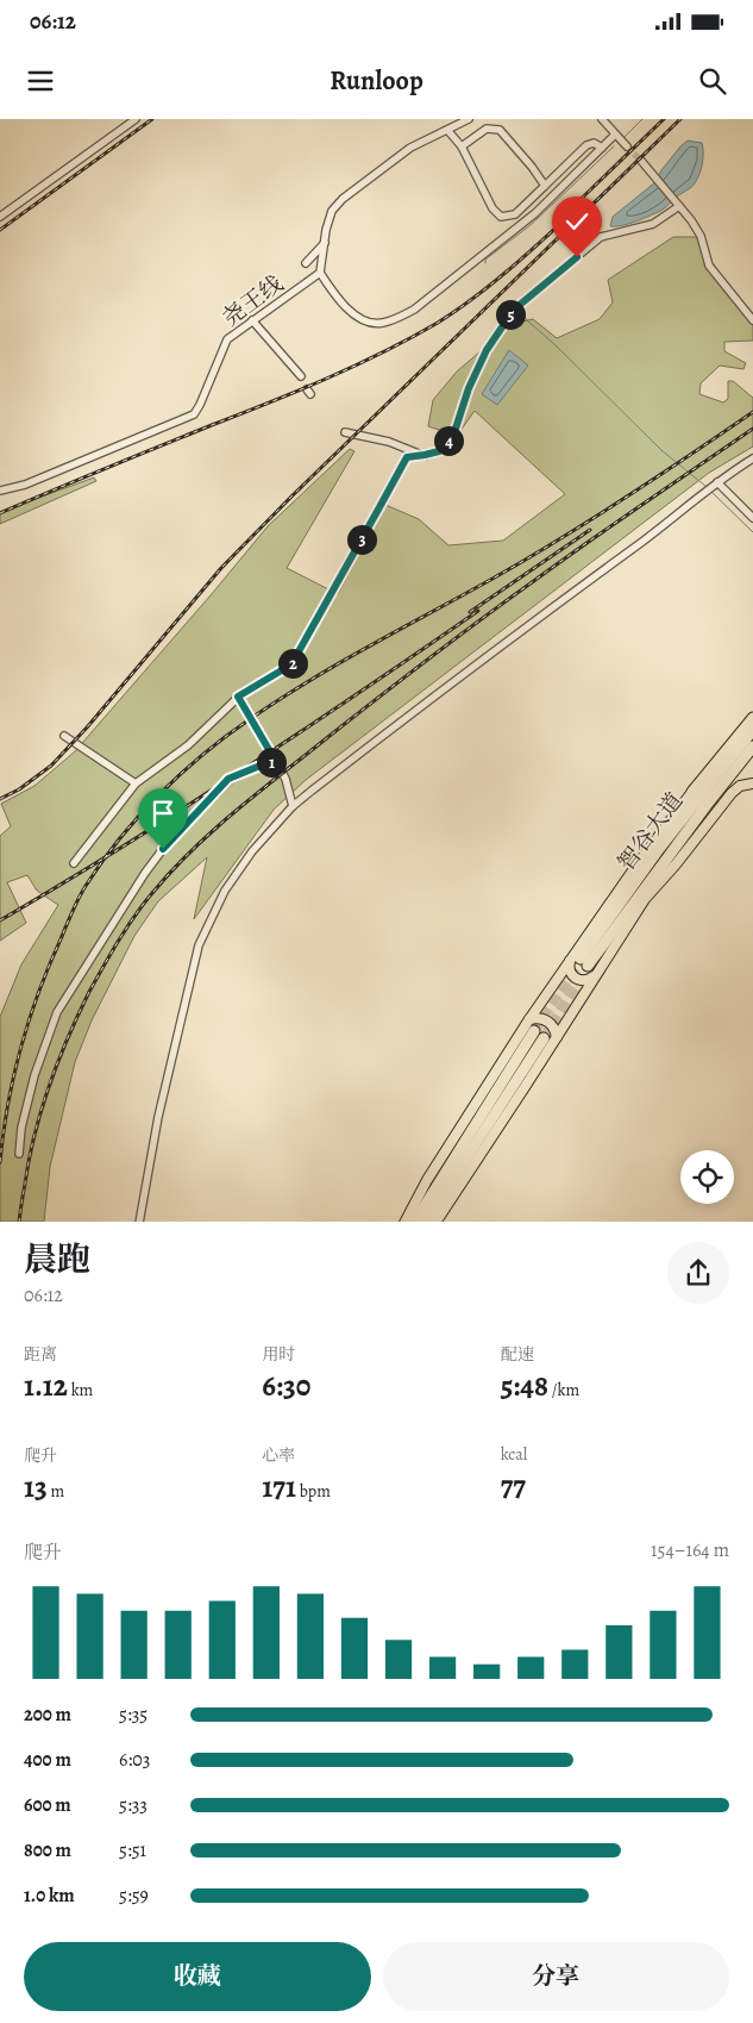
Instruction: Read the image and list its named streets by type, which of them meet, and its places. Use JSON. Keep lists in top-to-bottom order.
{
  "streets": {
    "highway": ["智谷大道"],
    "street": ["尧王线"]
  },
  "page": {
    "status": "06:12",
    "header": "Runloop",
    "pins": [
      "5",
      "4",
      "3",
      "2",
      "1"
    ],
    "heading": ["晨跑", "06:12"],
    "stats": [
      ["距离", "1.12 km"],
      ["用时", "6:30"],
      ["配速", "5:48 /km"],
      ["爬升", "13 m"],
      ["心率", "171 bpm"],
      ["kcal", "77"]
    ],
    "chart": ["爬升", "154–164 m"],
    "list": [
      {
        "name": "200 m",
        "note": "5:35"
      },
      {
        "name": "400 m",
        "note": "6:03"
      },
      {
        "name": "600 m",
        "note": "5:33"
      },
      {
        "name": "800 m",
        "note": "5:51"
      },
      {
        "name": "1.0 km",
        "note": "5:59"
      }
    ],
    "buttons": ["收藏", "分享"]
  }
}
